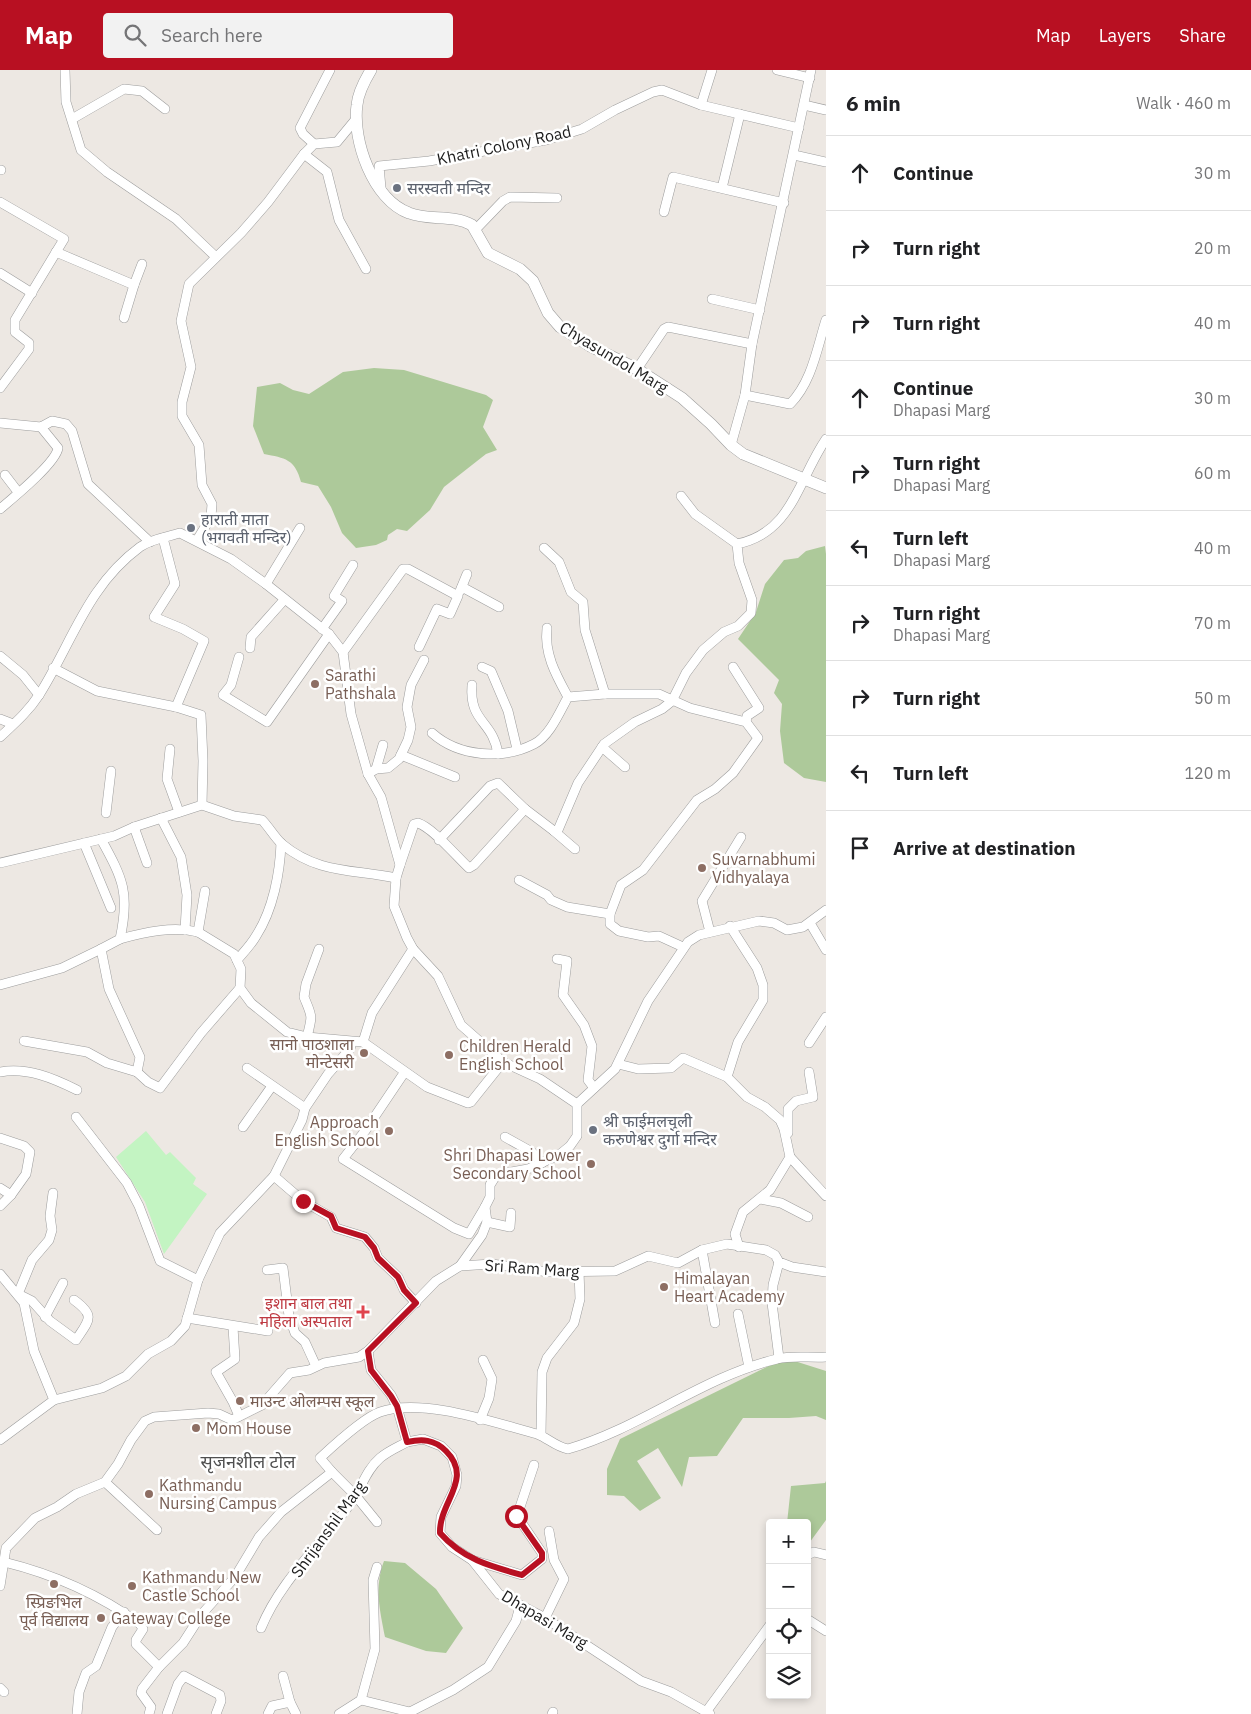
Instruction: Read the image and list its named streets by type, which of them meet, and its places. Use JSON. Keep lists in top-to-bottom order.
{
  "streets": {
    "street": [
      "Khatri Colony Road",
      "Chyasundol Marg",
      "Sri Ram Marg",
      "Shrijanshil Marg",
      "Dhapasi Marg"
    ]
  },
  "crossings": [
    ["Shrijanshil Marg", "Dhapasi Marg"]
  ],
  "districts": ["सृजनशील टोल"],
  "places": {
    "other": [
      "सरस्वती मन्दिर",
      "हाराती माता (भगवती मन्दिर)",
      "Sarathi Pathshala",
      "Suvarnabhumi Vidhyalaya",
      "सानो पाठशाला मोन्टेसरी",
      "Children Herald English School",
      "श्री फाईमलचुली करुणेश्वर दुर्गा मन्दिर",
      "Approach English School",
      "Shri Dhapasi Lower Secondary School",
      "Himalayan Heart Academy",
      "माउन्ट ओलम्पस स्कूल",
      "Mom House",
      "Kathmandu Nursing Campus",
      "स्प्रिङभिल पूर्व विद्यालय",
      "Kathmandu New Castle School",
      "Gateway College"
    ],
    "health": ["इशान बाल तथा महिला अस्पताल"]
  },
  "page": {
    "header": "Map",
    "search": "Search here",
    "nav": ["Map", "Layers", "Share"],
    "heading": ["6 min", "Walk · 460 m"],
    "list": [
      ["Continue", "30 m"],
      ["Turn right", "20 m"],
      ["Turn right", "40 m"],
      ["Continue", "Dhapasi Marg", "30 m"],
      ["Turn right", "Dhapasi Marg", "60 m"],
      ["Turn left", "Dhapasi Marg", "40 m"],
      ["Turn right", "Dhapasi Marg", "70 m"],
      ["Turn right", "50 m"],
      ["Turn left", "120 m"],
      "Arrive at destination"
    ],
    "map_buttons": ["+", "−"]
  }
}
